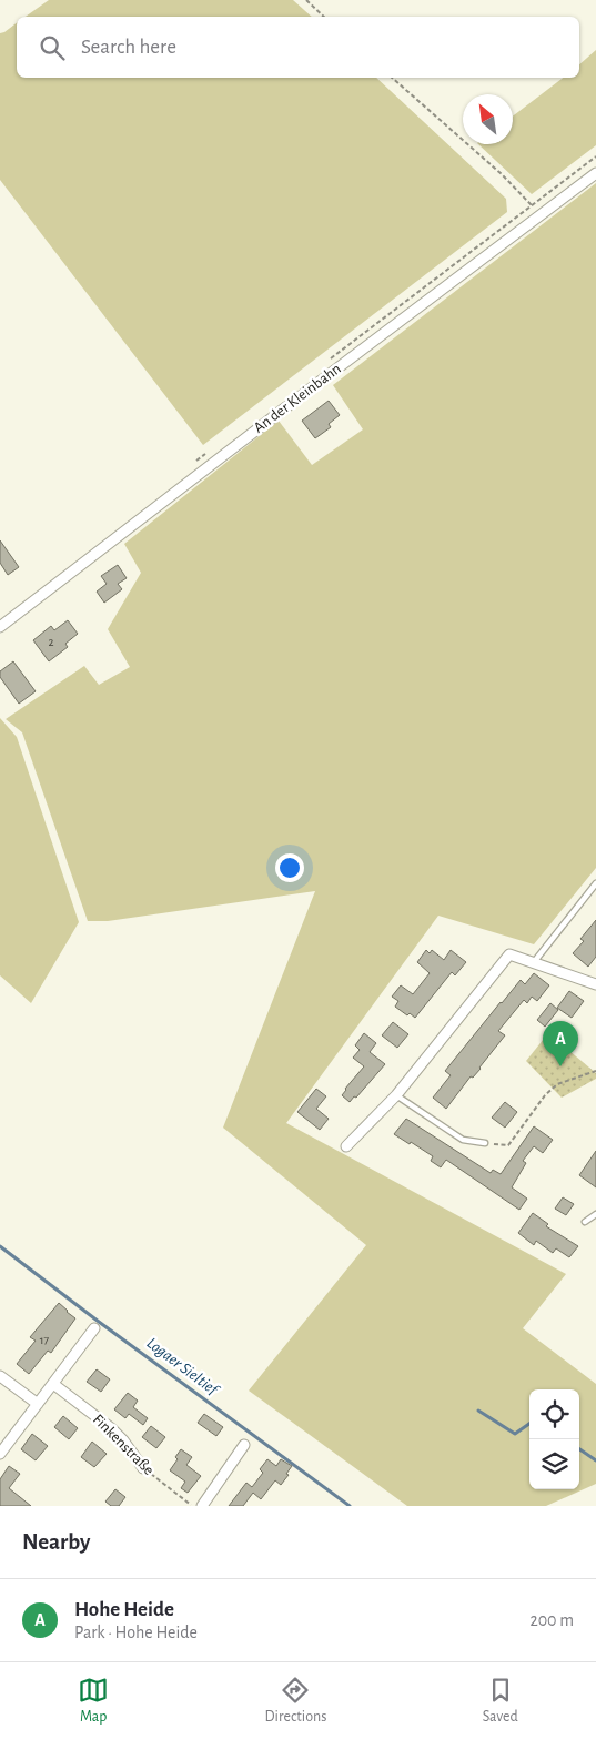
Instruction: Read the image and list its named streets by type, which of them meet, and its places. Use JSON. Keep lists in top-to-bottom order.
{
  "streets": {
    "street": ["An der Kleinbahn", "Finkenstraße"]
  },
  "water": ["Logaer Sieltief"],
  "house_numbers": ["2", "17"],
  "north": "top left",
  "page": {
    "search": "Search here",
    "pins": "A",
    "heading": "Nearby",
    "list": [
      {
        "mark": "A",
        "name": "Hohe Heide",
        "note": "Park · Hohe Heide",
        "value": "200 m"
      }
    ],
    "nav": ["Map", "Directions", "Saved"]
  }
}
